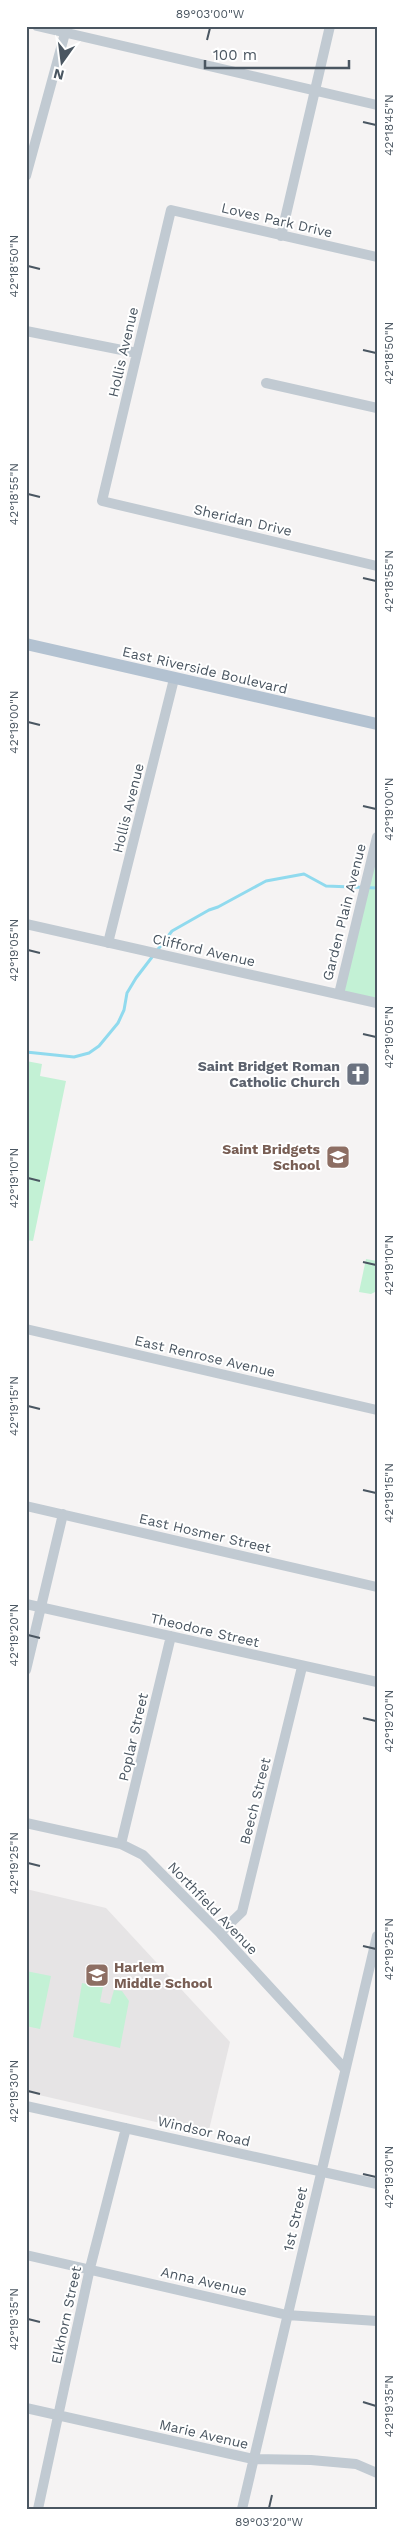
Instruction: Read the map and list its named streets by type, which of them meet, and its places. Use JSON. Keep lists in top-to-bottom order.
{
  "streets": {
    "main road": ["East Riverside Boulevard"],
    "street": [
      "Loves Park Drive",
      "Hollis Avenue",
      "Sheridan Drive",
      "Garden Plain Avenue",
      "Clifford Avenue",
      "East Renrose Avenue",
      "East Hosmer Street",
      "Theodore Street",
      "Poplar Street",
      "Beech Street",
      "Northfield Avenue",
      "Windsor Road",
      "1st Street",
      "Anna Avenue",
      "Elkhorn Street",
      "Marie Avenue"
    ]
  },
  "crossings": [
    ["Loves Park Drive", "Hollis Avenue"],
    ["Hollis Avenue", "Sheridan Drive"],
    ["Hollis Avenue", "East Riverside Boulevard"],
    ["Hollis Avenue", "Clifford Avenue"],
    ["Garden Plain Avenue", "Clifford Avenue"],
    ["Theodore Street", "Poplar Street"],
    ["Theodore Street", "Beech Street"],
    ["Poplar Street", "Northfield Avenue"],
    ["Beech Street", "Northfield Avenue"],
    ["Northfield Avenue", "1st Street"],
    ["Windsor Road", "1st Street"],
    ["Windsor Road", "Elkhorn Street"],
    ["1st Street", "Anna Avenue"],
    ["1st Street", "Marie Avenue"],
    ["Anna Avenue", "Elkhorn Street"],
    ["Elkhorn Street", "Marie Avenue"]
  ],
  "places": {
    "church": ["Saint Bridget Roman Catholic Church"],
    "school or university": ["Saint Bridgets School", "Harlem Middle School"]
  },
  "scale_bar": "100 m",
  "north": "bottom",
  "coordinates": [
    "89°03'00\"W",
    "42°18'45\"N",
    "42°18'50\"N",
    "42°18'55\"N",
    "42°19'00\"N",
    "42°19'05\"N",
    "42°19'10\"N",
    "42°19'15\"N",
    "42°19'20\"N",
    "42°19'25\"N",
    "42°19'30\"N",
    "42°19'35\"N",
    "89°03'20\"W"
  ]
}
